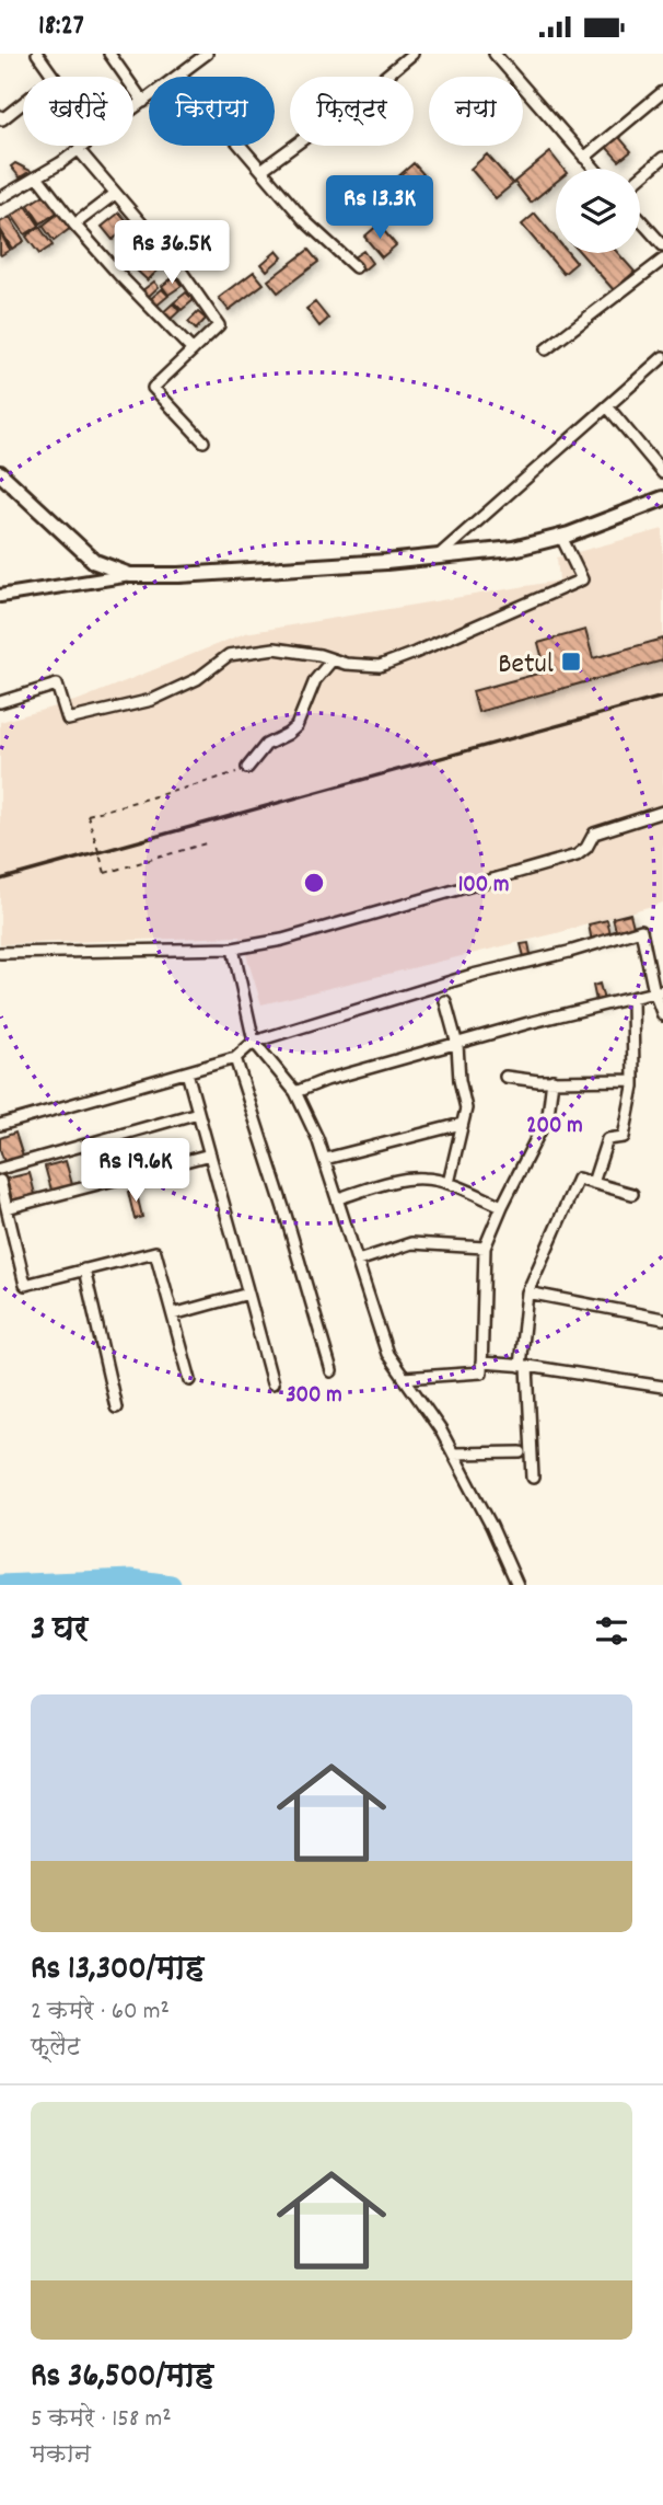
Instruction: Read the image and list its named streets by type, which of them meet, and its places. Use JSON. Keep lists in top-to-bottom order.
{
  "places": {
    "transit": ["Betul"]
  },
  "page": {
    "status": "18:27",
    "chip": [
      "खरीदें",
      "किराया",
      "फ़िल्टर",
      "नया"
    ],
    "price": ["Rs 13.3K", "Rs 36.5K", "Rs 19.6K"],
    "heading": "3 घर",
    "list": [
      {
        "name": "Rs 13,300/माह",
        "note": "2 कमरे · 60 m² · फ़्लैट"
      },
      {
        "name": "Rs 36,500/माह",
        "note": "5 कमरे · 158 m² · मकान"
      }
    ]
  },
  "rings": ["100 m", "200 m", "300 m"]
}
